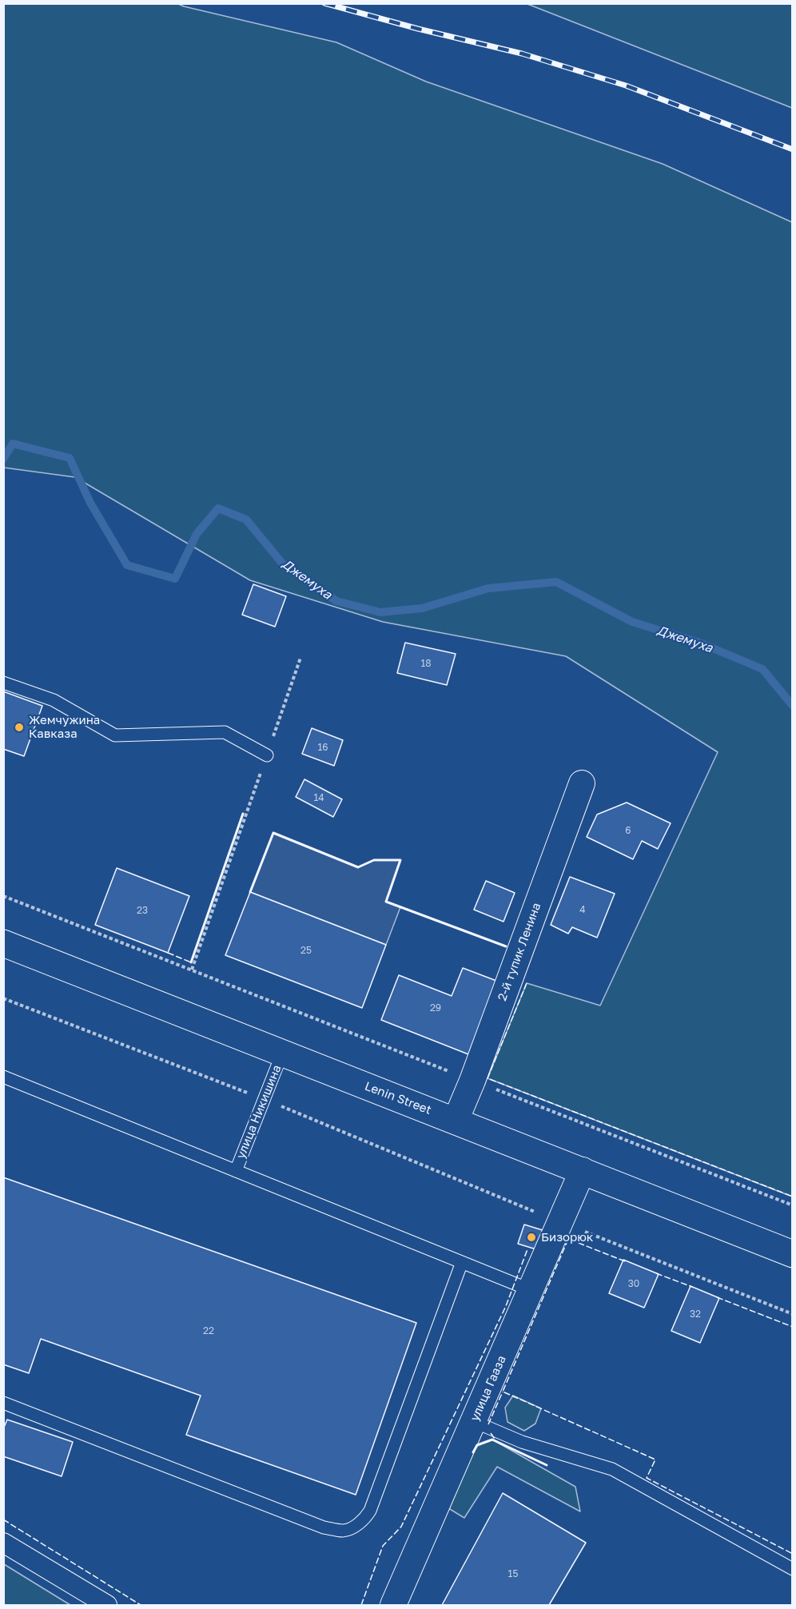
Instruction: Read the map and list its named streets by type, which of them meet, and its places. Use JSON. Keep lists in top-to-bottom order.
{
  "streets": {
    "main road": ["Lenin Street"],
    "street": ["2-й тупик Ленина", "улица Гааза"],
    "lane": ["улица Никишина"]
  },
  "crossings": [
    ["2-й тупик Ленина", "Lenin Street"],
    ["Lenin Street", "улица Никишина"],
    ["Lenin Street", "улица Гааза"]
  ],
  "water": ["Джемуха"],
  "places": ["Жемчужина Кавказа", "Бизорюк"],
  "house_numbers": [
    "18",
    "16",
    "14",
    "6",
    "4",
    "23",
    "25",
    "29",
    "30",
    "32",
    "22",
    "15"
  ]
}
